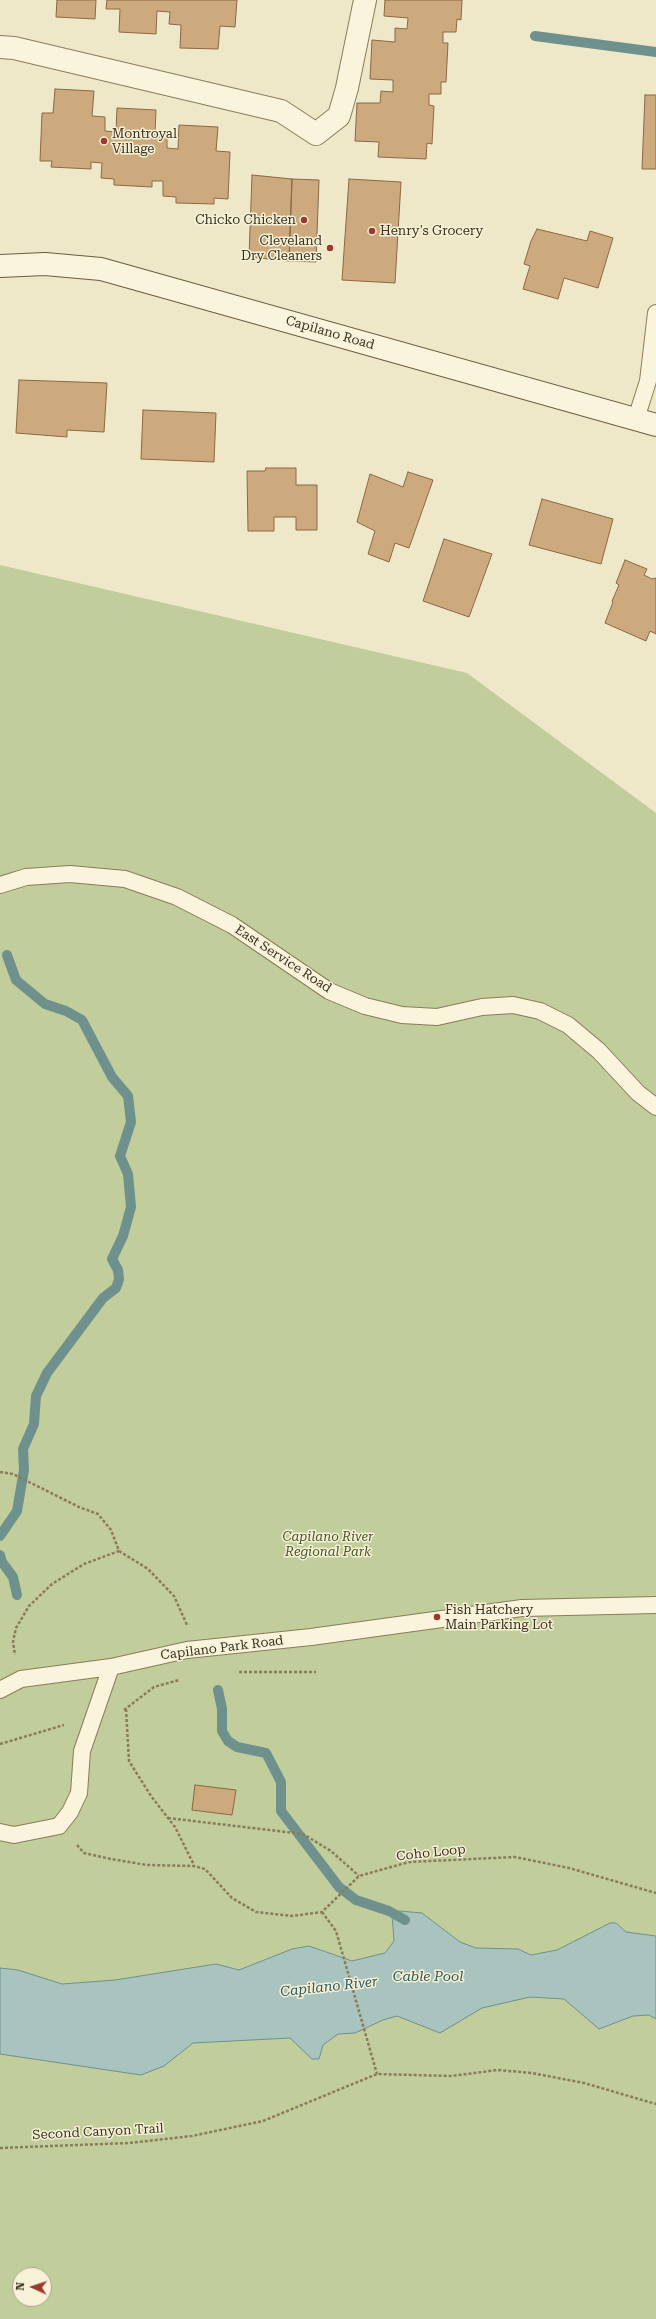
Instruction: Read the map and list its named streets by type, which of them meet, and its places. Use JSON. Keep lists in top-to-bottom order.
{
  "streets": {
    "main road": ["Capilano Road"],
    "lane": ["East Service Road", "Capilano Park Road"],
    "path": ["Coho Loop", "Second Canyon Trail"]
  },
  "water": ["Cable Pool", "Capilano River"],
  "parks": ["Capilano River Regional Park"],
  "places": [
    "Montroyal Village",
    "Chicko Chicken",
    "Henry's Grocery",
    "Cleveland Dry Cleaners",
    "Fish Hatchery Main Parking Lot"
  ],
  "north": "left"
}
